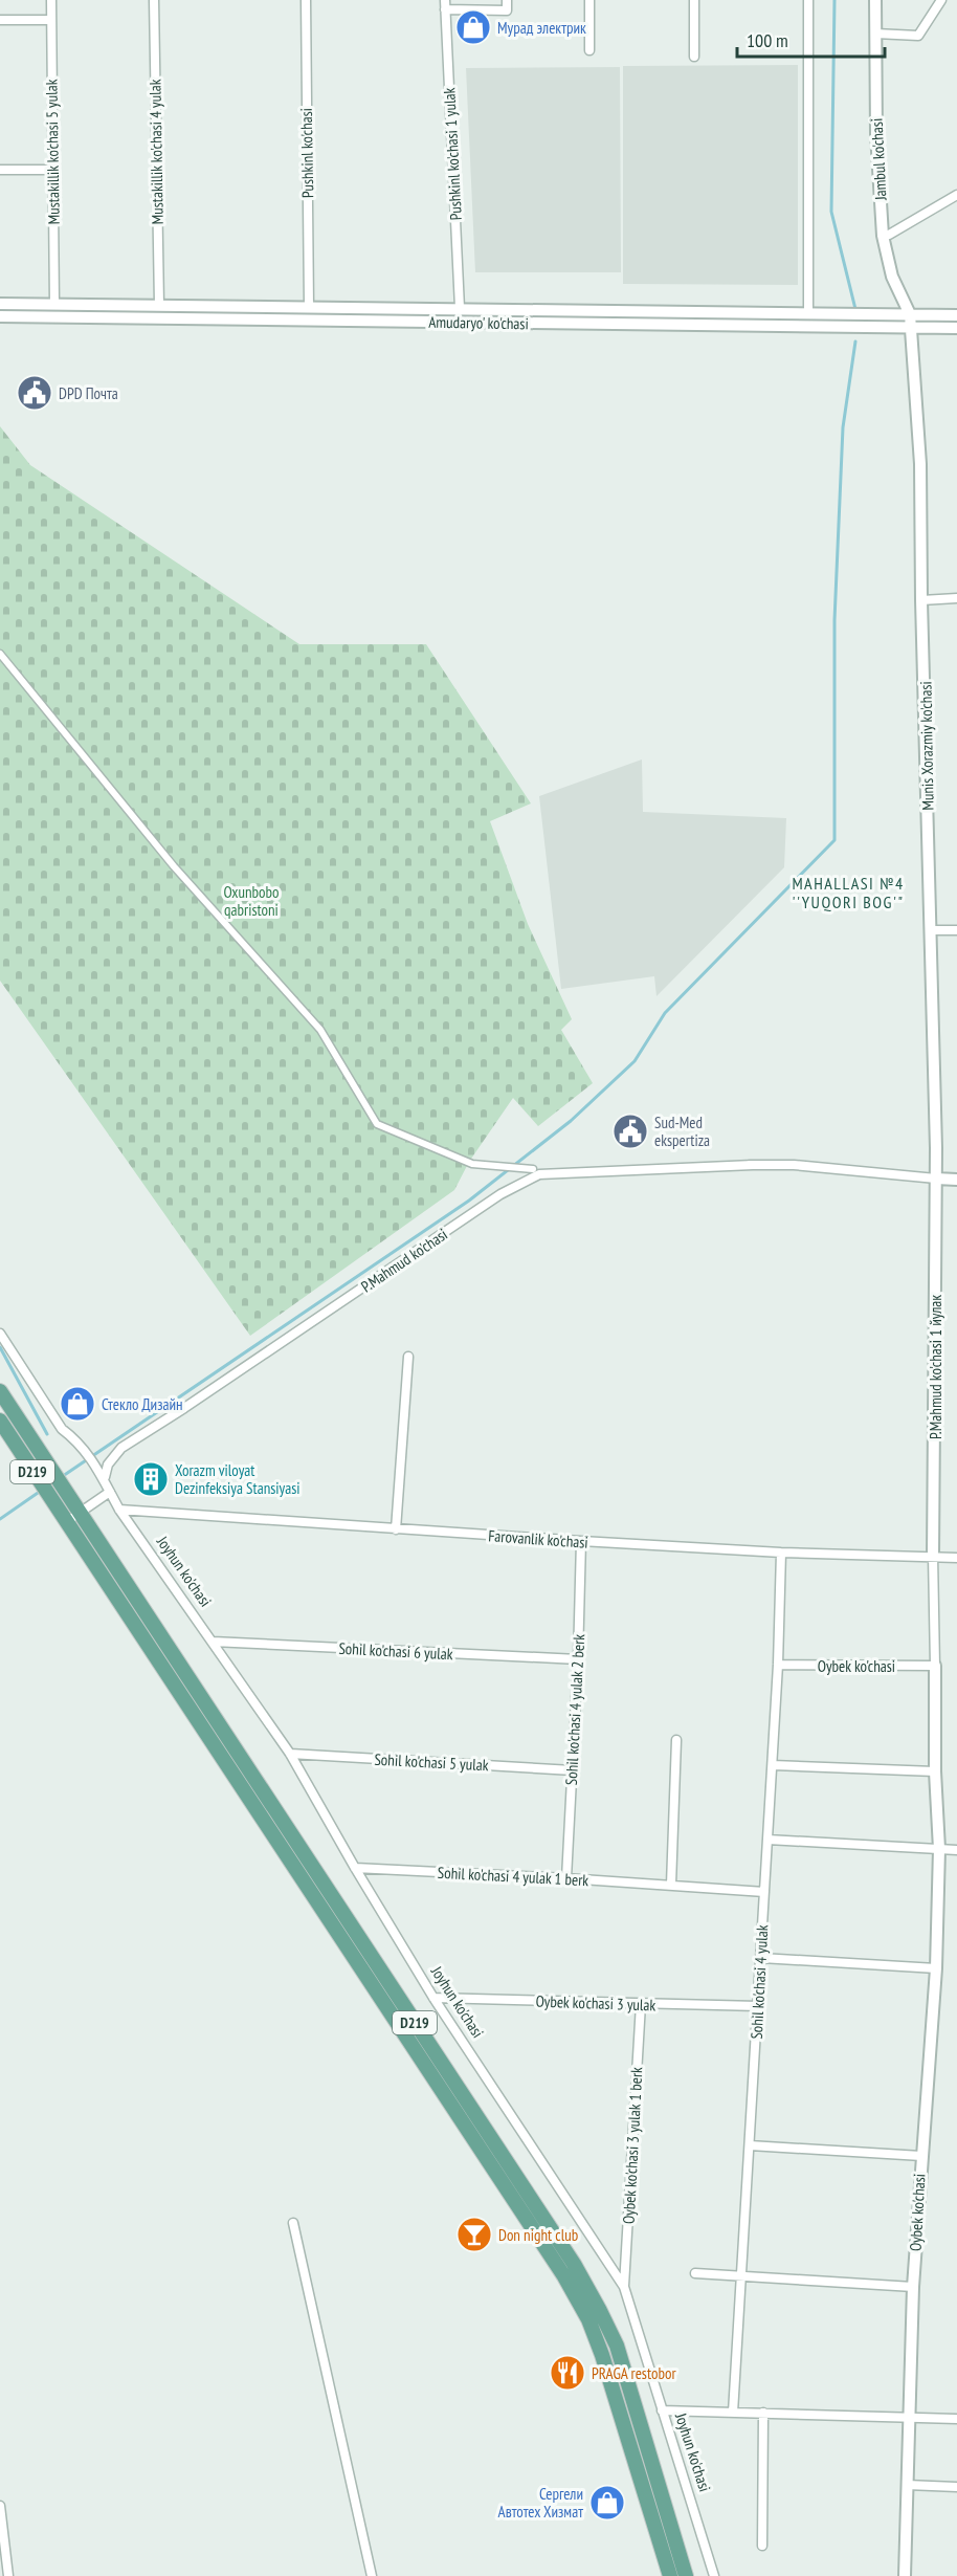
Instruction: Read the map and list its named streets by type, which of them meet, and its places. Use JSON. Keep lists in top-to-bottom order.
{
  "streets": {
    "main road": ["D219"],
    "street": [
      "Mustakillik ko'chasi 5 yulak",
      "Mustakillik ko'chasi 4 yulak",
      "Pushkinl ko'chasi",
      "Pushkinl ko'chasi 1 yulak",
      "Jambul ko'chasi",
      "Amudaryo' ko'chasi",
      "Munis Xorazmiy ko'chasi",
      "P.Mahmud ko'chasi",
      "P.Mahmud ko'chasi 1 йулак",
      "Farovanlik ko'chasi",
      "Joyhun ko'chasi",
      "Sohil ko'chasi 6 yulak",
      "Oybek ko'chasi",
      "Sohil ko'chasi 4 yulak 2 berk",
      "Sohil ko'chasi 5 yulak",
      "Sohil ko'chasi 4 yulak 1 berk",
      "Sohil ko'chasi 4 yulak",
      "Oybek ko'chasi 3 yulak",
      "Oybek ko'chasi 3 yulak 1 berk"
    ]
  },
  "crossings": [
    ["Jambul ko'chasi", "Munis Xorazmiy ko'chasi"],
    ["Amudaryo' ko'chasi", "Munis Xorazmiy ko'chasi"],
    ["Munis Xorazmiy ko'chasi", "P.Mahmud ko'chasi"],
    ["Munis Xorazmiy ko'chasi", "P.Mahmud ko'chasi 1 йулак"],
    ["P.Mahmud ko'chasi", "P.Mahmud ko'chasi 1 йулак"],
    ["P.Mahmud ko'chasi", "Joyhun ko'chasi"],
    ["P.Mahmud ko'chasi 1 йулак", "Farovanlik ko'chasi"],
    ["P.Mahmud ko'chasi 1 йулак", "Oybek ko'chasi"],
    ["Farovanlik ko'chasi", "Joyhun ko'chasi"],
    ["Farovanlik ko'chasi", "Oybek ko'chasi"],
    ["Farovanlik ko'chasi", "Sohil ko'chasi 4 yulak 2 berk"],
    ["Farovanlik ko'chasi", "Sohil ko'chasi 4 yulak"],
    ["Joyhun ko'chasi", "Sohil ko'chasi 6 yulak"],
    ["Joyhun ko'chasi", "Sohil ko'chasi 5 yulak"],
    ["Joyhun ko'chasi", "Sohil ko'chasi 4 yulak 1 berk"],
    ["Joyhun ko'chasi", "Oybek ko'chasi 3 yulak"],
    ["Joyhun ko'chasi", "Oybek ko'chasi 3 yulak 1 berk"],
    ["Sohil ko'chasi 6 yulak", "Sohil ko'chasi 4 yulak 2 berk"],
    ["Oybek ko'chasi", "Sohil ko'chasi 4 yulak"],
    ["Sohil ko'chasi 4 yulak 2 berk", "Sohil ko'chasi 5 yulak"],
    ["Sohil ko'chasi 4 yulak 2 berk", "Sohil ko'chasi 4 yulak 1 berk"],
    ["Sohil ko'chasi 4 yulak 1 berk", "Sohil ko'chasi 4 yulak"],
    ["Sohil ko'chasi 4 yulak", "Oybek ko'chasi 3 yulak"],
    ["Oybek ko'chasi 3 yulak", "Oybek ko'chasi 3 yulak 1 berk"]
  ],
  "districts": ["MAHALLASI №4 ''YUQORI BOG'\""],
  "parks": ["Oxunbobo qabristoni"],
  "places": {
    "shop": ["Мурад электрик", "Стекло Дизайн", "Сергели Автотех Хизмат"],
    "public building": ["DPD Почта", "Sud-Med ekspertiza"],
    "building": ["Xorazm viloyat Dezinfeksiya Stansiyasi"],
    "bar": ["Don night club"],
    "restaurant": ["PRAGA restobor"]
  },
  "scale_bar": "100 m"
}
